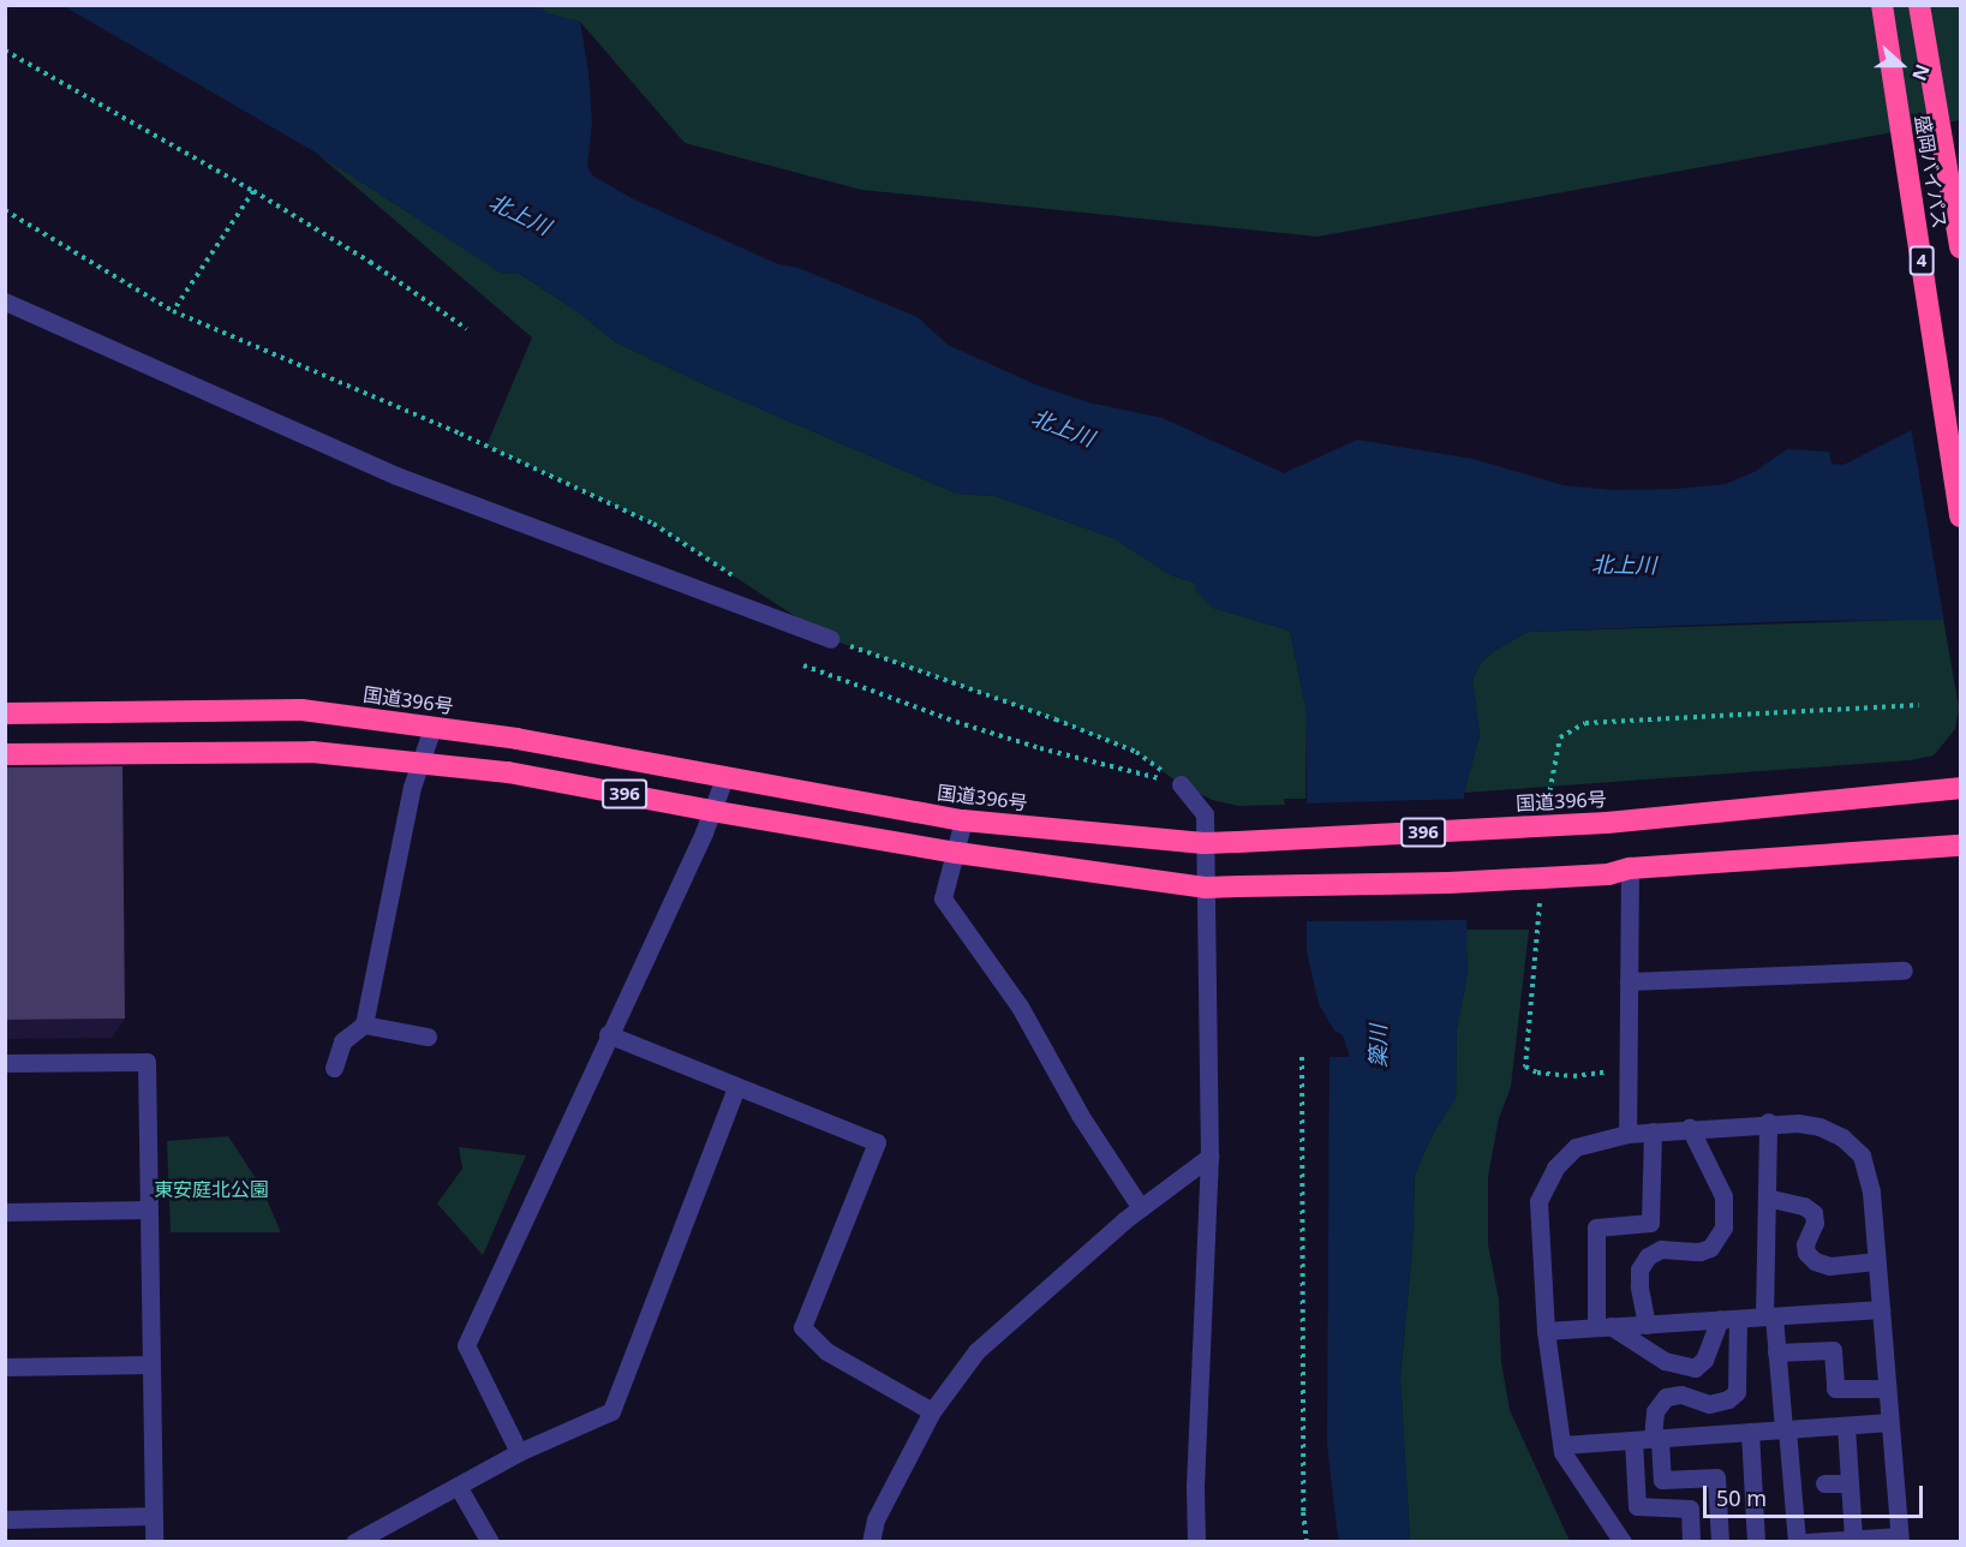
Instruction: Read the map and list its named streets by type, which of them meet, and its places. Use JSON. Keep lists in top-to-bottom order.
{
  "streets": {
    "highway": [
      "盛岡バイパス",
      "4",
      "国道396号",
      "396"
    ]
  },
  "water": ["北上川", "簗川"],
  "parks": ["東安庭北公園"],
  "scale_bar": "50 m",
  "north": "right"
}
